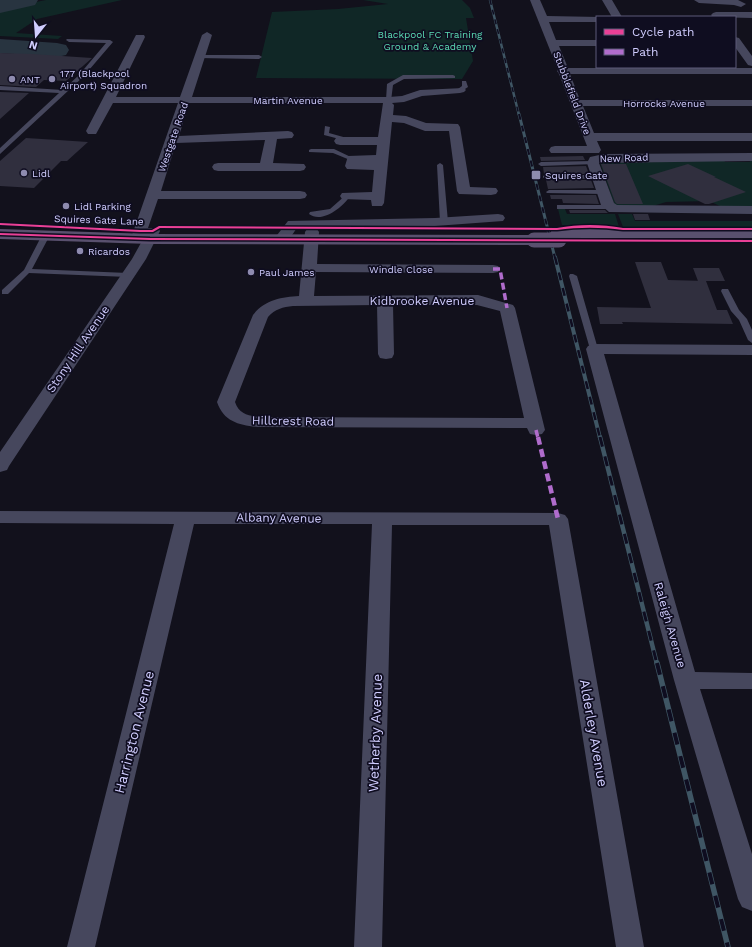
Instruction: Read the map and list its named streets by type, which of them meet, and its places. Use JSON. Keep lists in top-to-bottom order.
{
  "streets": {
    "main road": ["Squires Gate Lane"],
    "street": [
      "Stubblefield Drive",
      "Martin Avenue",
      "Horrocks Avenue",
      "Westgate Road",
      "New Road",
      "Windle Close",
      "Kidbrooke Avenue",
      "Stony Hill Avenue",
      "Hillcrest Road",
      "Albany Avenue",
      "Raleigh Avenue",
      "Harrington Avenue",
      "Wetherby Avenue",
      "Alderley Avenue"
    ]
  },
  "crossings": [
    ["Stubblefield Drive", "Horrocks Avenue"],
    ["Martin Avenue", "Westgate Road"],
    ["Westgate Road", "Squires Gate Lane"],
    ["Westgate Road", "Stony Hill Avenue"],
    ["Squires Gate Lane", "Stony Hill Avenue"],
    ["Kidbrooke Avenue", "Hillcrest Road"],
    ["Albany Avenue", "Harrington Avenue"],
    ["Albany Avenue", "Wetherby Avenue"],
    ["Albany Avenue", "Alderley Avenue"]
  ],
  "parks": ["Blackpool FC Training Ground & Academy"],
  "places": {
    "other": [
      "ANT",
      "177 (Blackpool Airport) Squadron",
      "Lidl",
      "Lidl Parking",
      "Ricardos",
      "Paul James"
    ],
    "transit": ["Squires Gate"]
  },
  "legend": ["Cycle path", "Path"],
  "north": "bottom"
}
